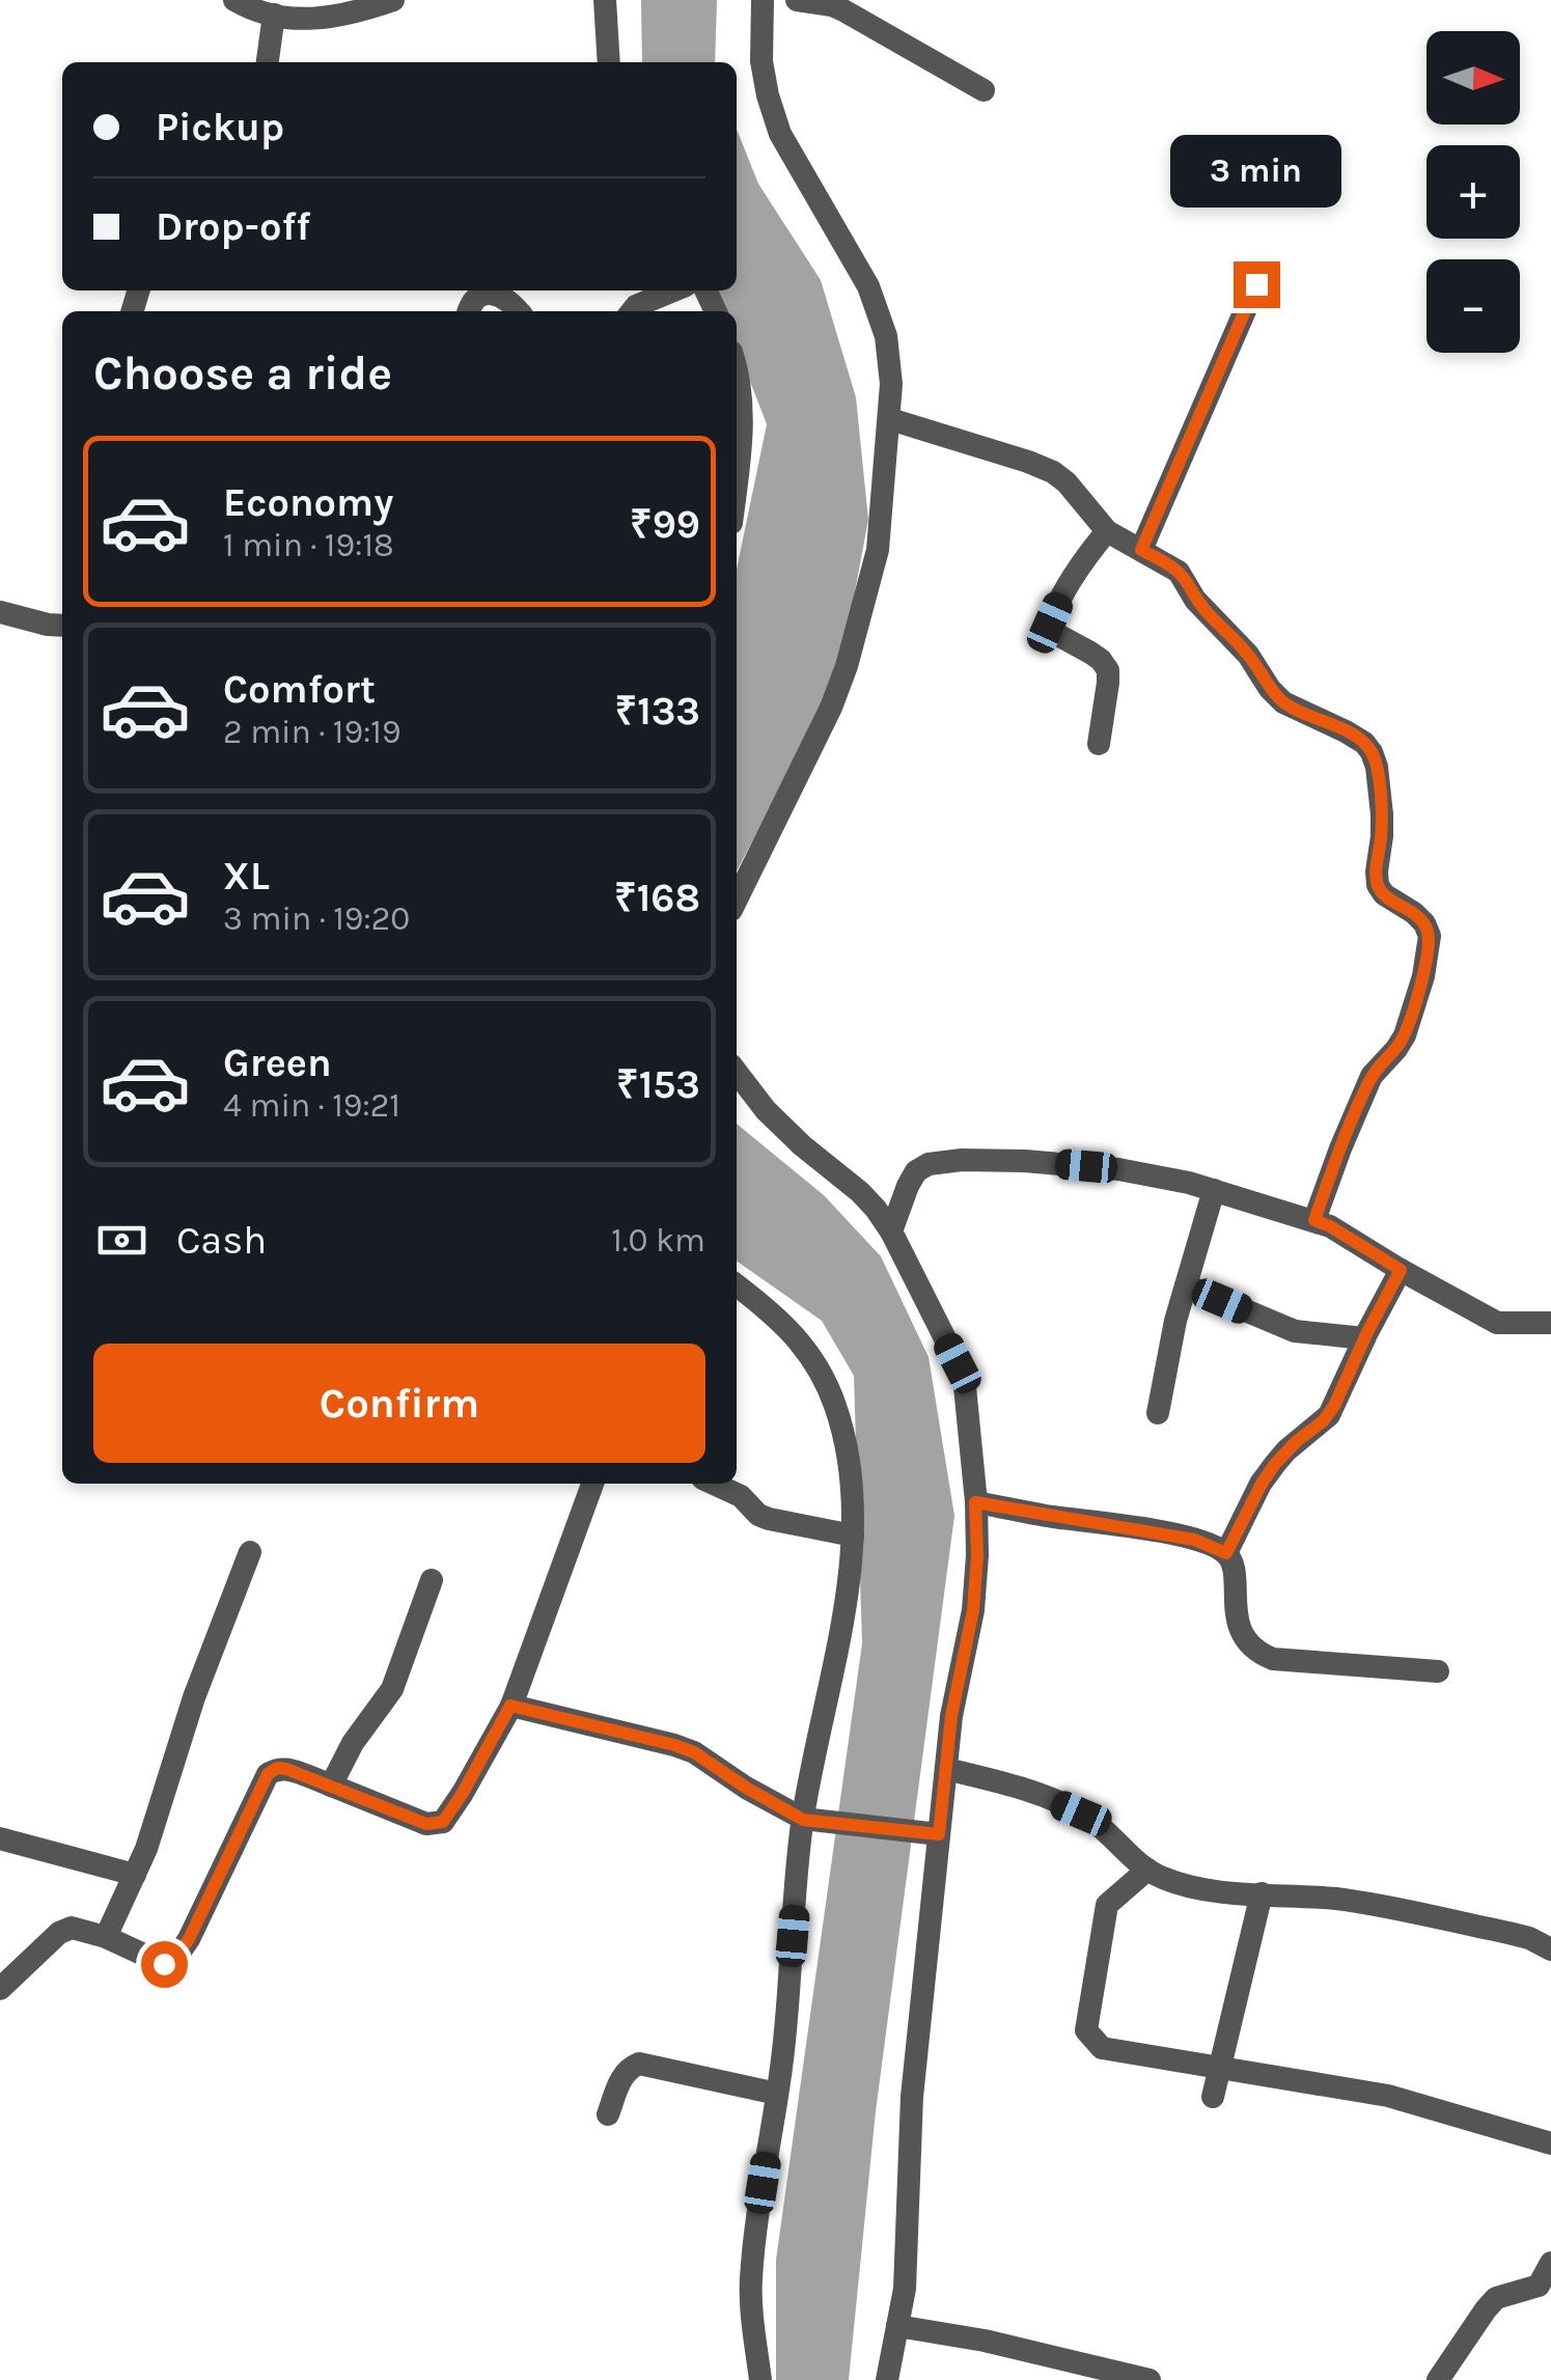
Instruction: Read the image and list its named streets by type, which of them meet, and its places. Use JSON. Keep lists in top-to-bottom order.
{
  "north": "right",
  "page": {
    "map_buttons": ["+", "−"],
    "banner": ["Pickup", "Drop-off"],
    "bubble": "3 min",
    "heading": "Choose a ride",
    "list": [
      {
        "name": "Economy",
        "note": "1 min · 19:18",
        "value": "₹99"
      },
      {
        "name": "Comfort",
        "note": "2 min · 19:19",
        "value": "₹133"
      },
      {
        "name": "XL",
        "note": "3 min · 19:20",
        "value": "₹168"
      },
      {
        "name": "Green",
        "note": "4 min · 19:21",
        "value": "₹153"
      }
    ],
    "pay": ["Cash", "1.0 km"],
    "buttons": "Confirm"
  }
}
